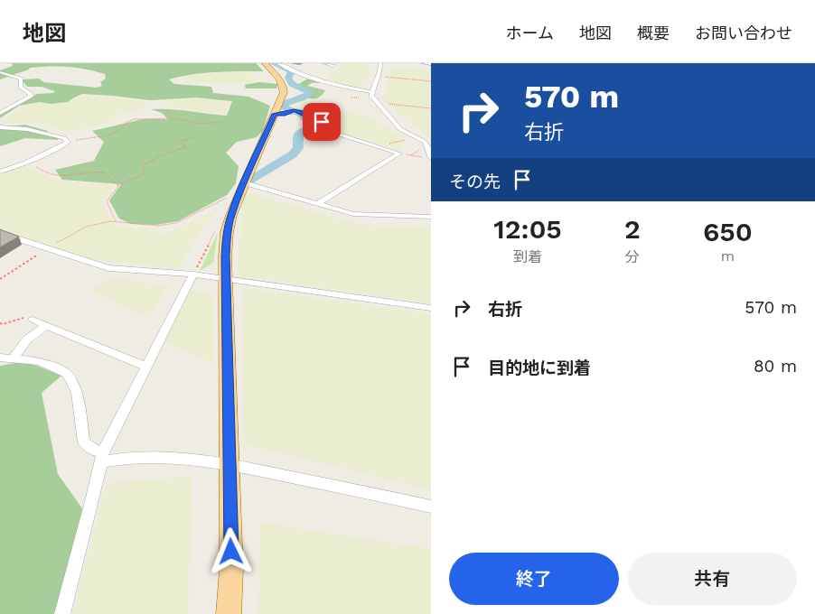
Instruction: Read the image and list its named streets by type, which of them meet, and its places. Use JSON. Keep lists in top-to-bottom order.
{
  "page": {
    "header": "地図",
    "nav": [
      "ホーム",
      "地図",
      "概要",
      "お問い合わせ"
    ],
    "turn": ["570 m", "右折"],
    "then": "その先",
    "eta": [
      "12:05",
      "到着",
      "2",
      "分",
      "650",
      "m"
    ],
    "list": [
      {
        "name": "右折",
        "value": "570 m"
      },
      {
        "name": "目的地に到着",
        "value": "80 m"
      }
    ],
    "buttons": ["終了", "共有"]
  }
}
